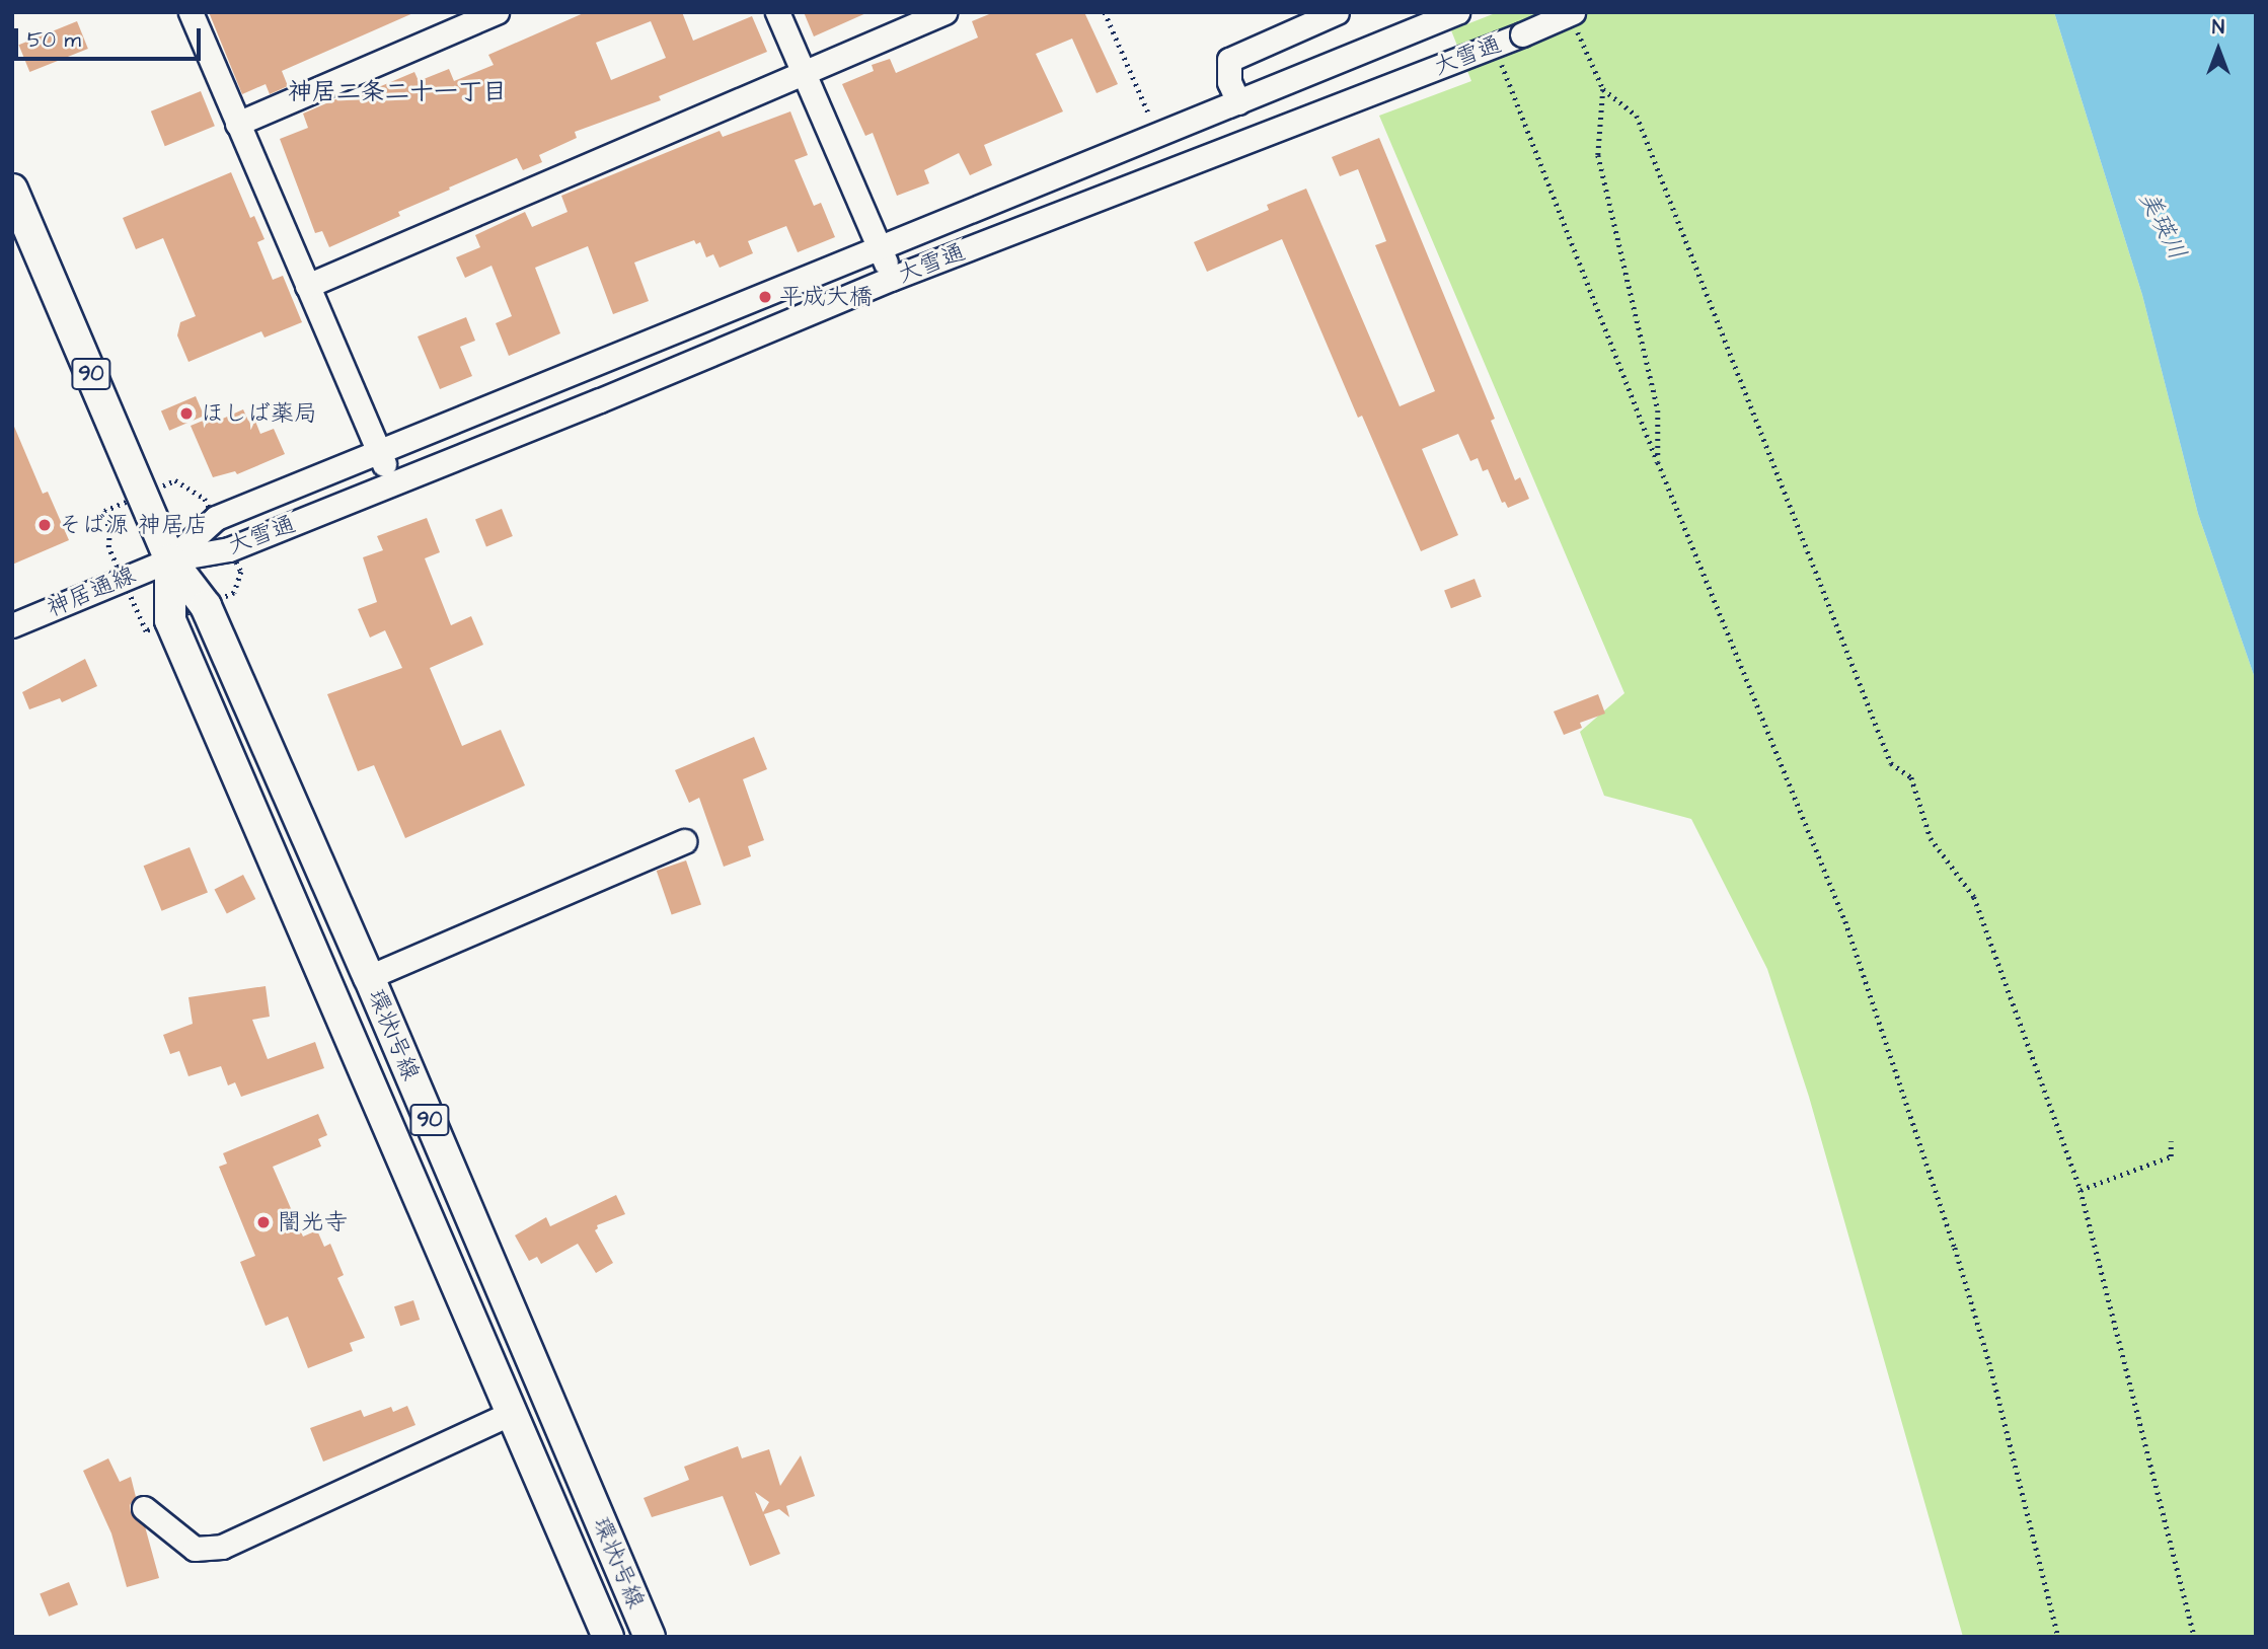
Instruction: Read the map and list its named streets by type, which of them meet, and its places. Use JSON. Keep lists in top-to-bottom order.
{
  "streets": {
    "main road": ["90", "環状1号線"],
    "street": ["大雪通", "神居通線"]
  },
  "crossings": [
    ["大雪通", "神居通線"],
    ["大雪通", "環状1号線"],
    ["神居通線", "環状1号線"]
  ],
  "districts": ["神居二条二十一丁目"],
  "water": ["美瑛川"],
  "places": [
    "平成大橋",
    "ほしば薬局",
    "そば源 神居店",
    "闇光寺"
  ],
  "scale_bar": "50 m",
  "north": "top"
}
